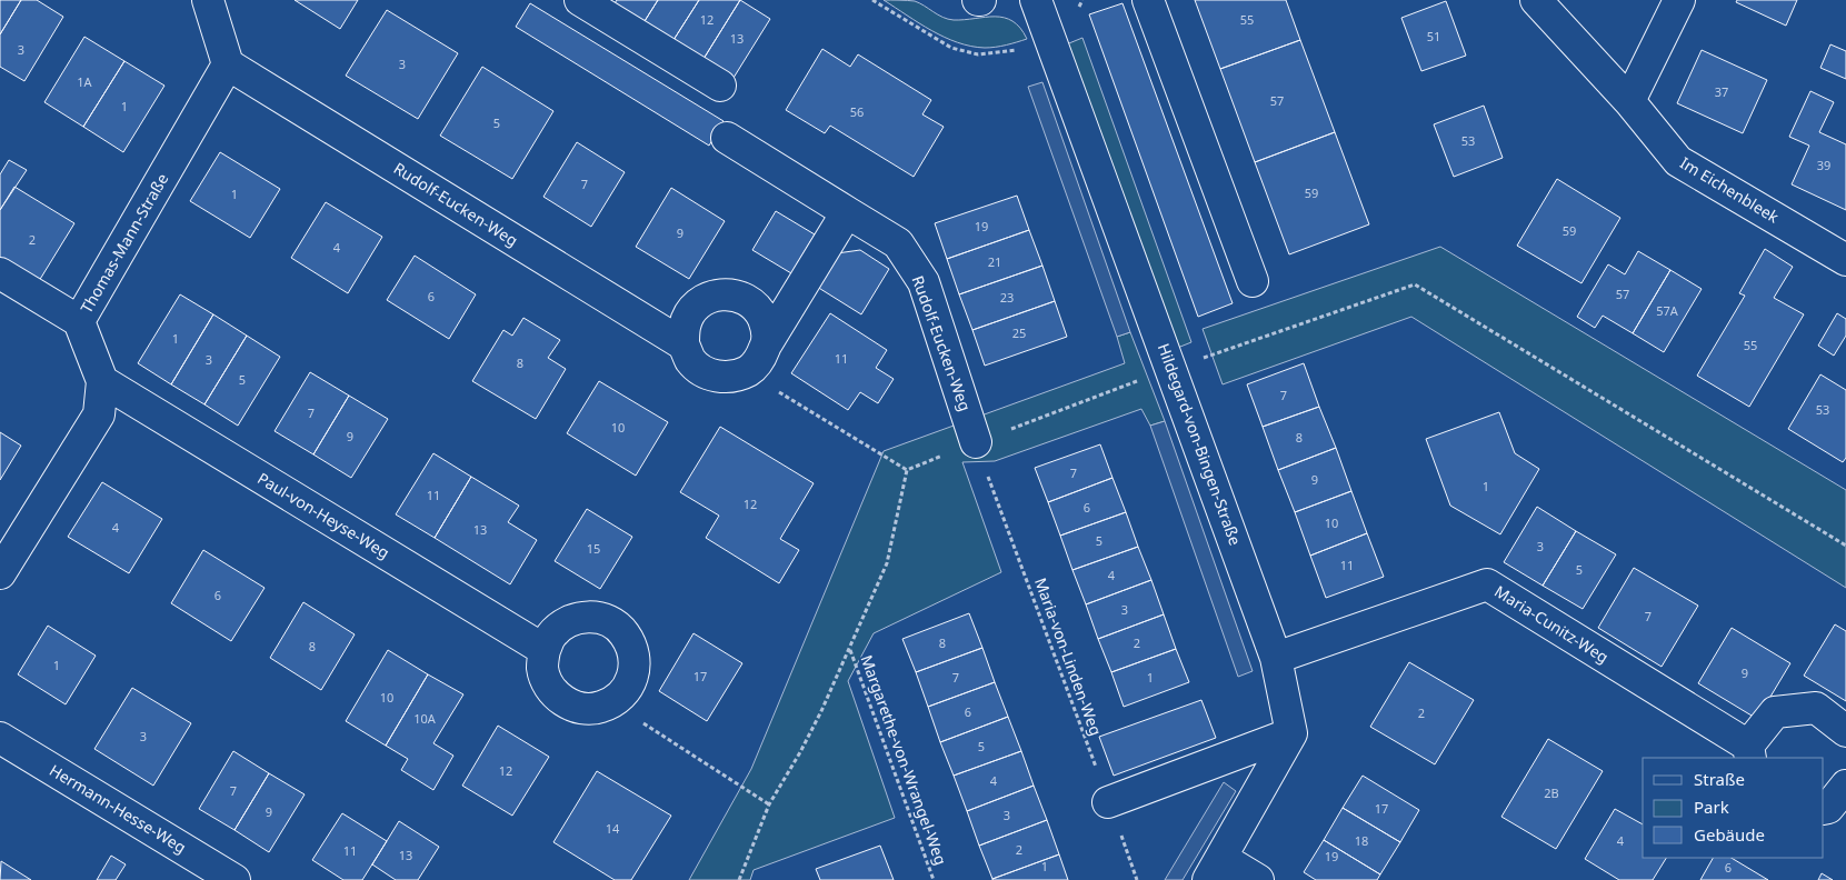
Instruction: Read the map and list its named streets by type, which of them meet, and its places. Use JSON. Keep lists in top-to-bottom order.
{
  "streets": {
    "street": [
      "Im Eichenbleek",
      "Rudolf-Eucken-Weg",
      "Thomas-Mann-Straße",
      "Hildegard-von-Bingen-Straße",
      "Paul-von-Heyse-Weg",
      "Maria-Cunitz-Weg",
      "Hermann-Hesse-Weg"
    ],
    "path": ["Maria-von-Linden-Weg", "Margarethe-von-Wrangel-Weg"]
  },
  "crossings": [
    ["Rudolf-Eucken-Weg", "Thomas-Mann-Straße"],
    ["Rudolf-Eucken-Weg", "Maria-von-Linden-Weg"],
    ["Thomas-Mann-Straße", "Paul-von-Heyse-Weg"],
    ["Hildegard-von-Bingen-Straße", "Maria-Cunitz-Weg"]
  ],
  "house_numbers": [
    "12",
    "55",
    "51",
    "13",
    "3",
    "3",
    "1A",
    "37",
    "57",
    "1",
    "56",
    "5",
    "53",
    "39",
    "7",
    "59",
    "1",
    "19",
    "59",
    "9",
    "2",
    "4",
    "21",
    "57",
    "6",
    "23",
    "57A",
    "25",
    "1",
    "55",
    "11",
    "3",
    "8",
    "5",
    "7",
    "53",
    "7",
    "10",
    "9",
    "8",
    "7",
    "9",
    "1",
    "11",
    "12",
    "6",
    "10",
    "4",
    "13",
    "5",
    "3",
    "15",
    "11",
    "5",
    "4",
    "6",
    "3",
    "7",
    "8",
    "2",
    "8",
    "1",
    "9",
    "17",
    "7",
    "1",
    "10",
    "6",
    "2",
    "10A",
    "3",
    "5",
    "12",
    "4",
    "7",
    "2B",
    "17",
    "9",
    "3",
    "14",
    "18",
    "4",
    "2",
    "11",
    "13",
    "19",
    "1",
    "6"
  ],
  "legend": ["Straße", "Park", "Gebäude"]
}
